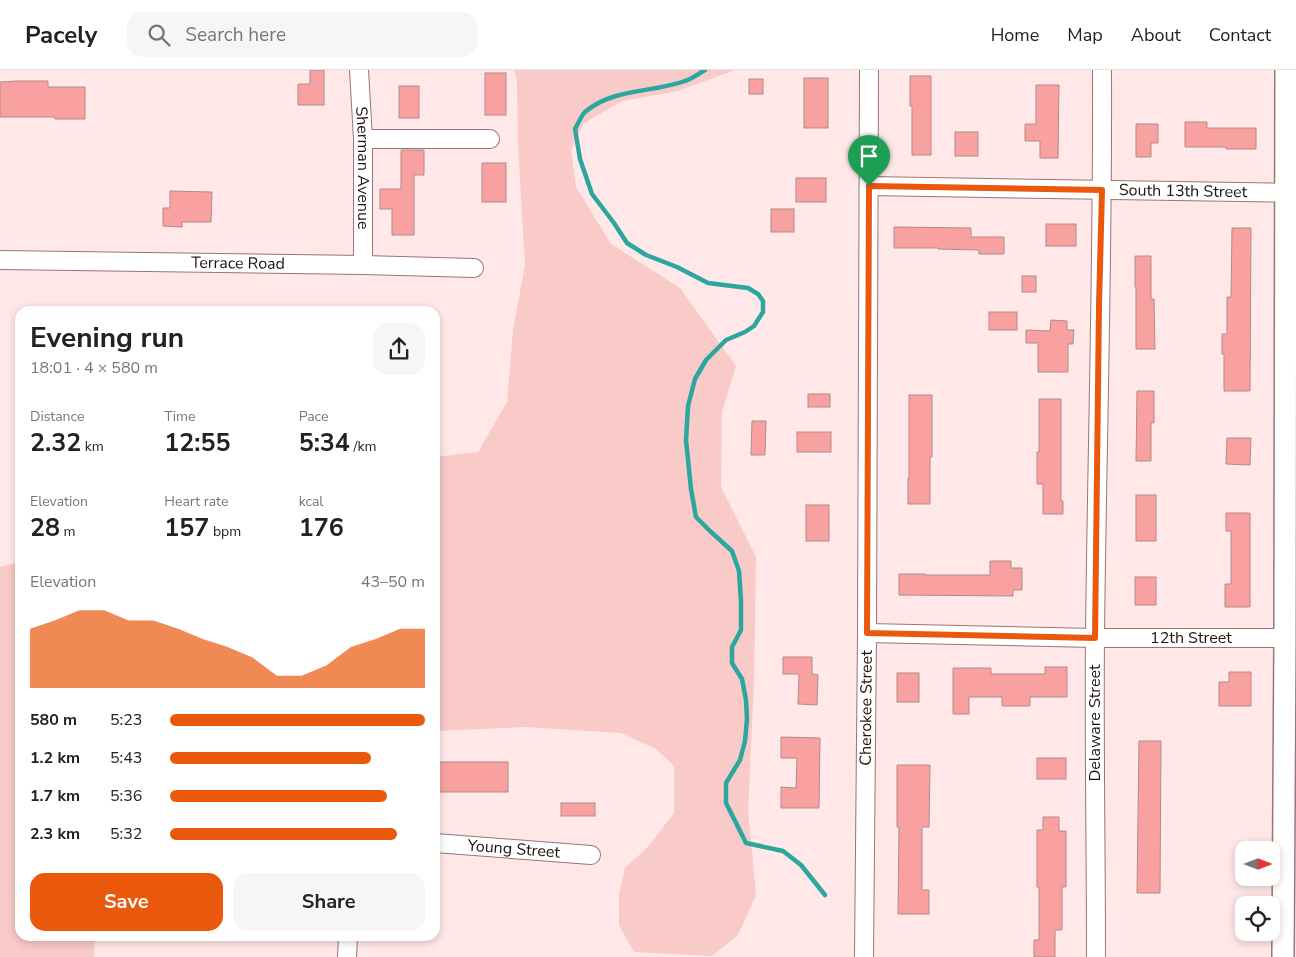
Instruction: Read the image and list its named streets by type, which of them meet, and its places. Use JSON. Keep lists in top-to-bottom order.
{
  "streets": {
    "street": [
      "Sherman Avenue",
      "South 13th Street",
      "Terrace Road",
      "12th Street",
      "Cherokee Street",
      "Delaware Street",
      "Young Street"
    ]
  },
  "crossings": [
    ["Sherman Avenue", "Terrace Road"],
    ["South 13th Street", "Cherokee Street"],
    ["South 13th Street", "Delaware Street"],
    ["12th Street", "Cherokee Street"],
    ["12th Street", "Delaware Street"]
  ],
  "north": "right",
  "page": {
    "header": "Pacely",
    "search": "Search here",
    "nav": [
      "Home",
      "Map",
      "About",
      "Contact"
    ],
    "heading": ["Evening run", "18:01 · 4 × 580 m"],
    "stats": [
      ["Distance", "2.32 km"],
      ["Time", "12:55"],
      ["Pace", "5:34 /km"],
      ["Elevation", "28 m"],
      ["Heart rate", "157 bpm"],
      ["kcal", "176"]
    ],
    "chart": ["Elevation", "43–50 m"],
    "list": [
      {
        "name": "580 m",
        "note": "5:23"
      },
      {
        "name": "1.2 km",
        "note": "5:43"
      },
      {
        "name": "1.7 km",
        "note": "5:36"
      },
      {
        "name": "2.3 km",
        "note": "5:32"
      }
    ],
    "buttons": ["Save", "Share"]
  }
}
